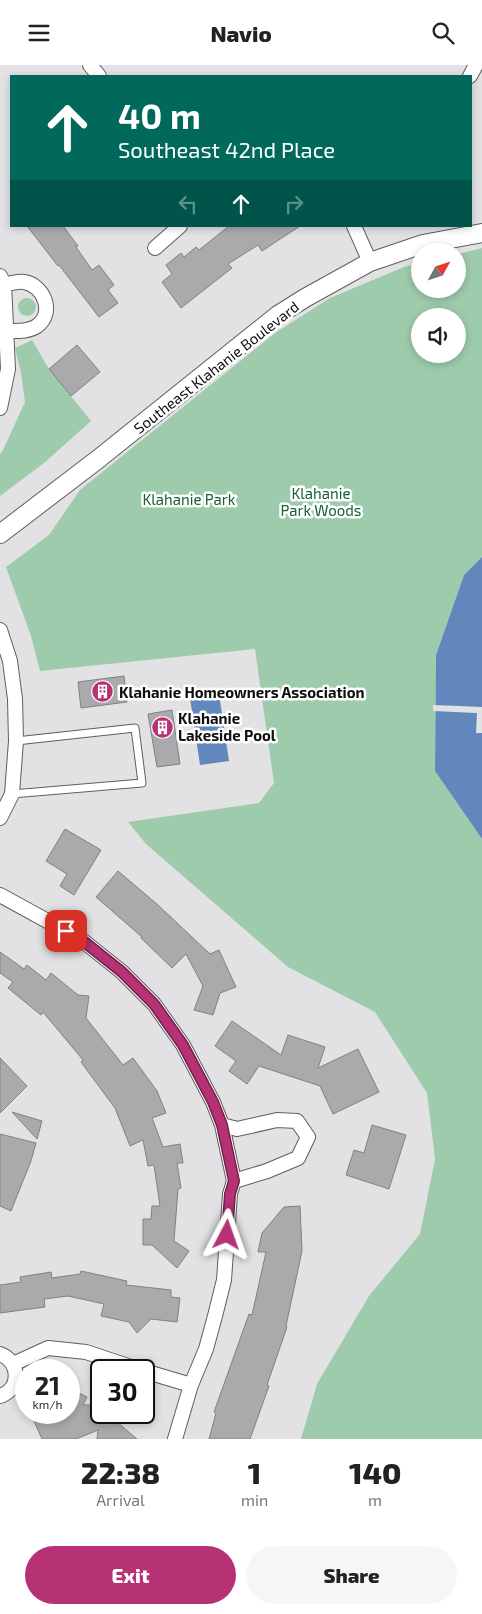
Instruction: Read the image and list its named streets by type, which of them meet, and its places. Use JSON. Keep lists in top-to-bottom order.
{
  "streets": {
    "street": ["Southeast Klahanie Boulevard"]
  },
  "parks": ["Klahanie Park Woods", "Klahanie Park"],
  "places": {
    "building": ["Klahanie Homeowners Association", "Klahanie Lakeside Pool"]
  },
  "north": "top right",
  "page": {
    "header": "Navio",
    "turn": ["40 m", "Southeast 42nd Place"],
    "speed": "21 km/h",
    "limit": "30",
    "eta": [
      "22:38",
      "Arrival",
      "1",
      "min",
      "140",
      "m"
    ],
    "buttons": ["Exit", "Share"]
  }
}
